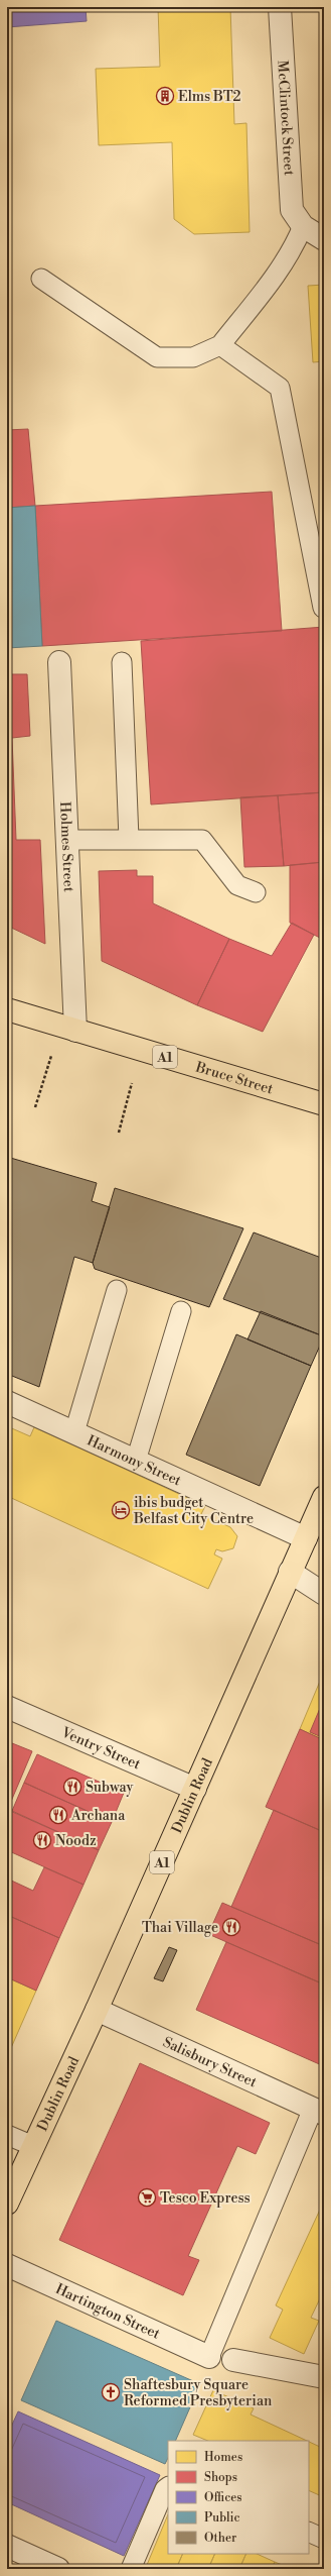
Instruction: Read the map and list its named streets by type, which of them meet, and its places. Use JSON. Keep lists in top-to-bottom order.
{
  "streets": {
    "main road": ["A1", "Bruce Street", "Dublin Road"],
    "street": [
      "McClintock Street",
      "Holmes Street",
      "Harmony Street",
      "Ventry Street",
      "Salisbury Street",
      "Hartington Street"
    ]
  },
  "crossings": [
    ["Holmes Street", "Bruce Street"],
    ["Harmony Street", "Dublin Road"],
    ["Ventry Street", "Dublin Road"],
    ["Dublin Road", "Salisbury Street"]
  ],
  "places": {
    "building": ["Elms BT2"],
    "hotel": ["ibis budget Belfast City Centre"],
    "restaurant": [
      "Subway",
      "Archana",
      "Noodz",
      "Thai Village"
    ],
    "supermarket": ["Tesco Express"],
    "church": ["Shaftesbury Square Reformed Presbyterian"]
  },
  "legend": [
    "Homes",
    "Shops",
    "Offices",
    "Public",
    "Other"
  ]
}
